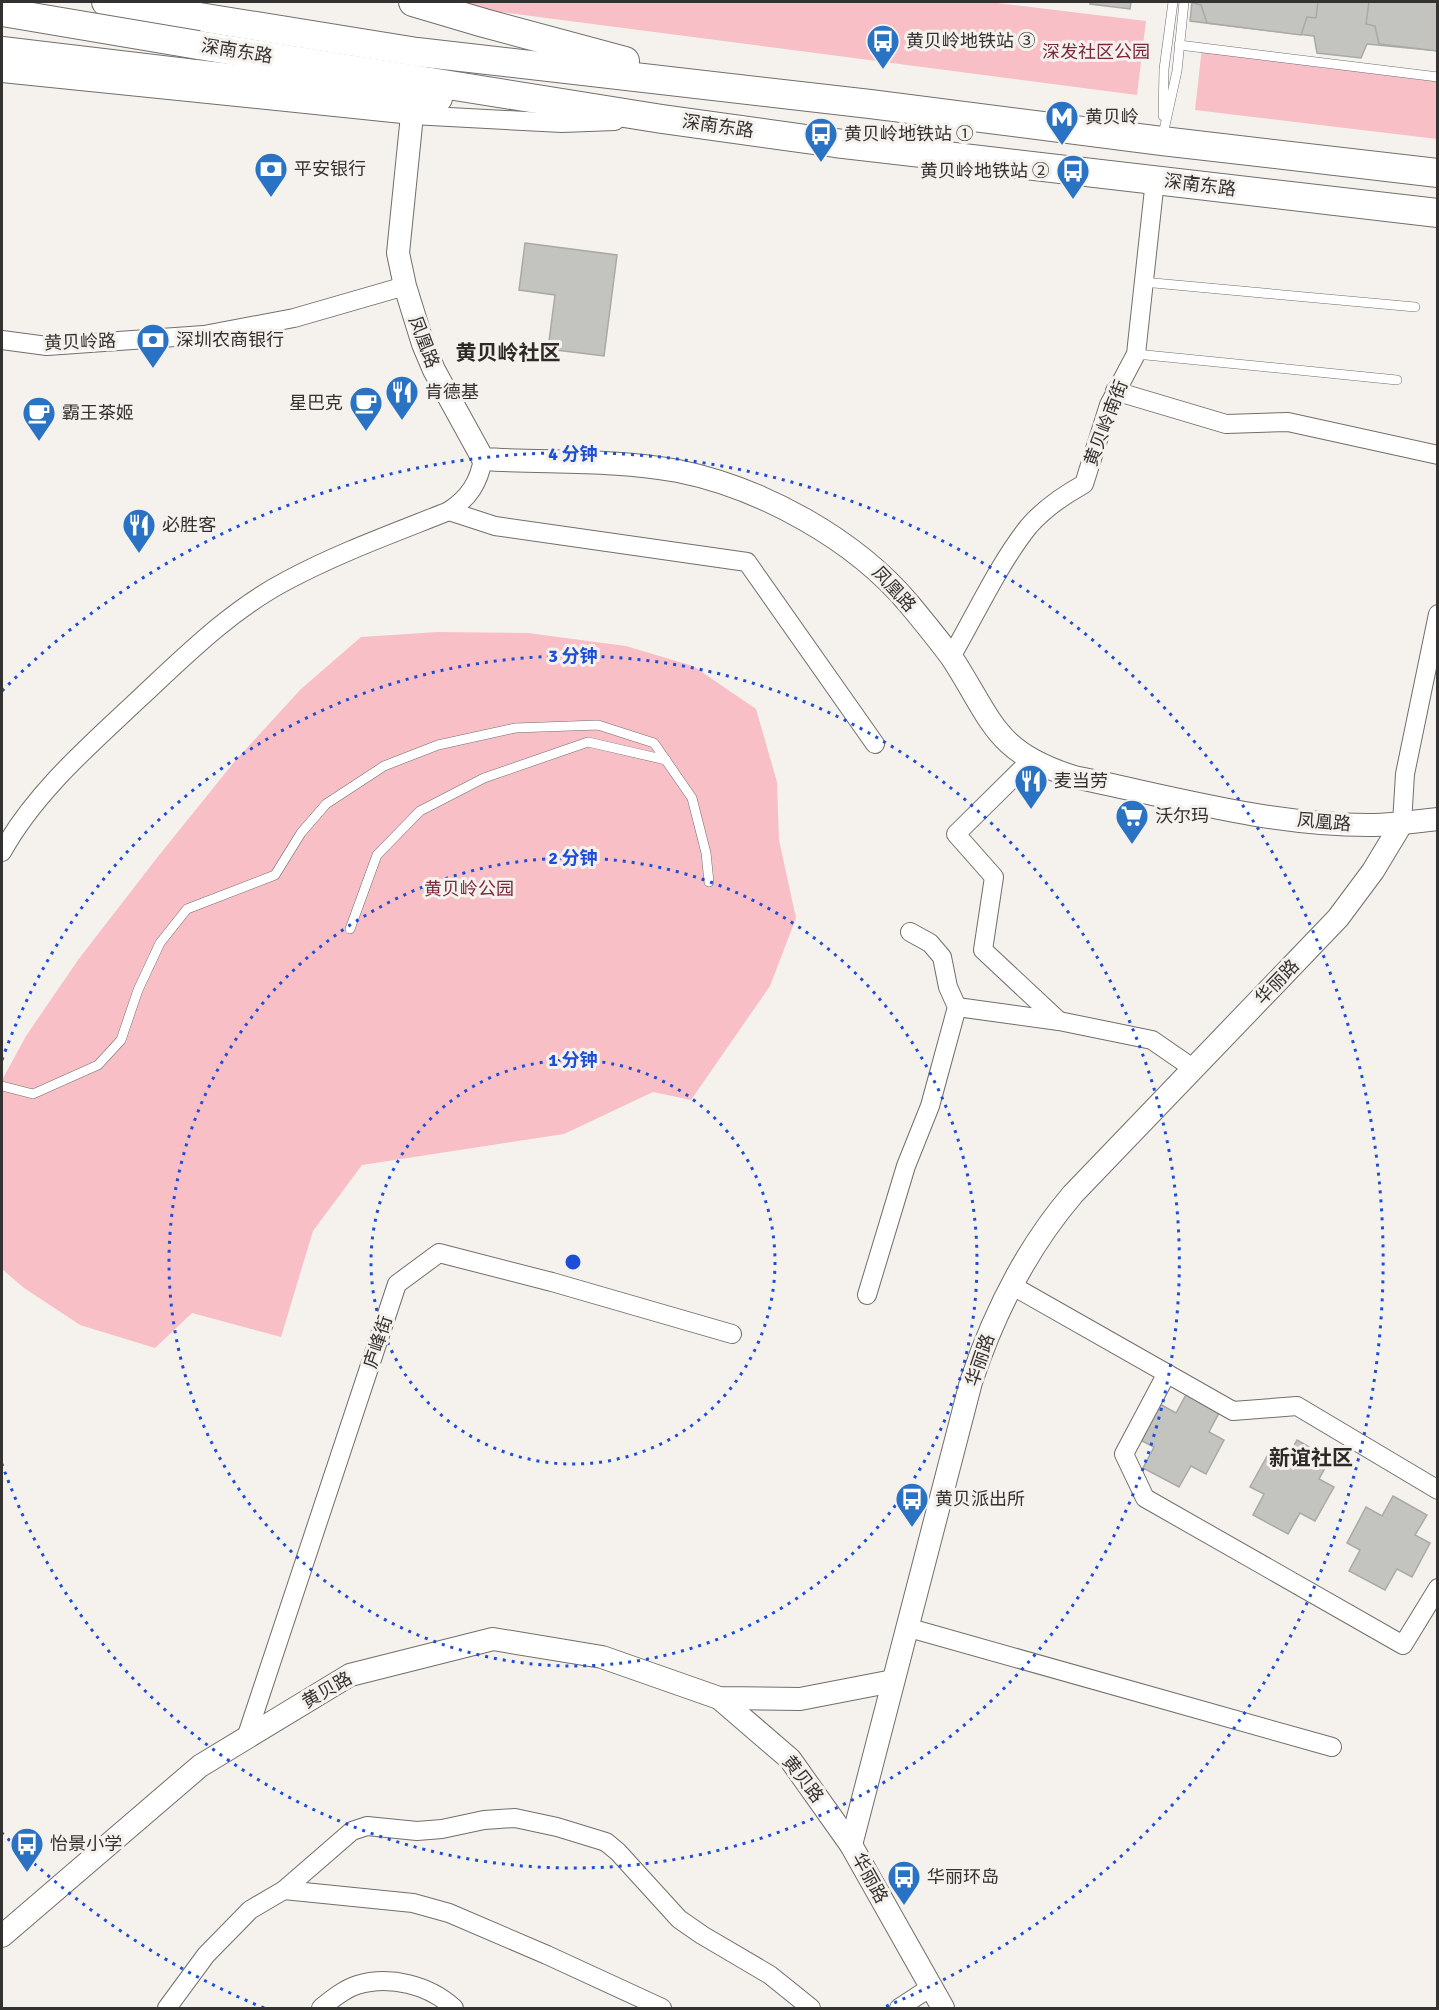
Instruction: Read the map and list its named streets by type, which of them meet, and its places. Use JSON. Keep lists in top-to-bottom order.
{
  "streets": {
    "main road": ["深南东路"],
    "street": [
      "黄贝岭路",
      "凤凰路",
      "黄贝岭南街",
      "华丽路",
      "庐峰街",
      "黄贝路"
    ]
  },
  "crossings": [
    ["深南东路", "黄贝岭南街"],
    ["黄贝岭路", "凤凰路"],
    ["凤凰路", "黄贝岭南街"],
    ["凤凰路", "华丽路"],
    ["华丽路", "黄贝路"],
    ["庐峰街", "黄贝路"]
  ],
  "districts": ["黄贝岭社区", "新谊社区"],
  "parks": ["深发社区公园", "黄贝岭公园"],
  "places": {
    "bus stop": [
      "黄贝岭地铁站 ③",
      "黄贝岭地铁站 ①",
      "黄贝岭地铁站 ②",
      "黄贝派出所",
      "怡景小学",
      "华丽环岛"
    ],
    "metro station": ["黄贝岭"],
    "bank": ["平安银行", "深圳农商银行"],
    "restaurant": ["肯德基", "必胜客", "麦当劳"],
    "cafe": ["星巴克", "霸王茶姬"],
    "supermarket": ["沃尔玛"]
  },
  "rings": [
    "4 分钟",
    "3 分钟",
    "2 分钟",
    "1 分钟"
  ]
}
